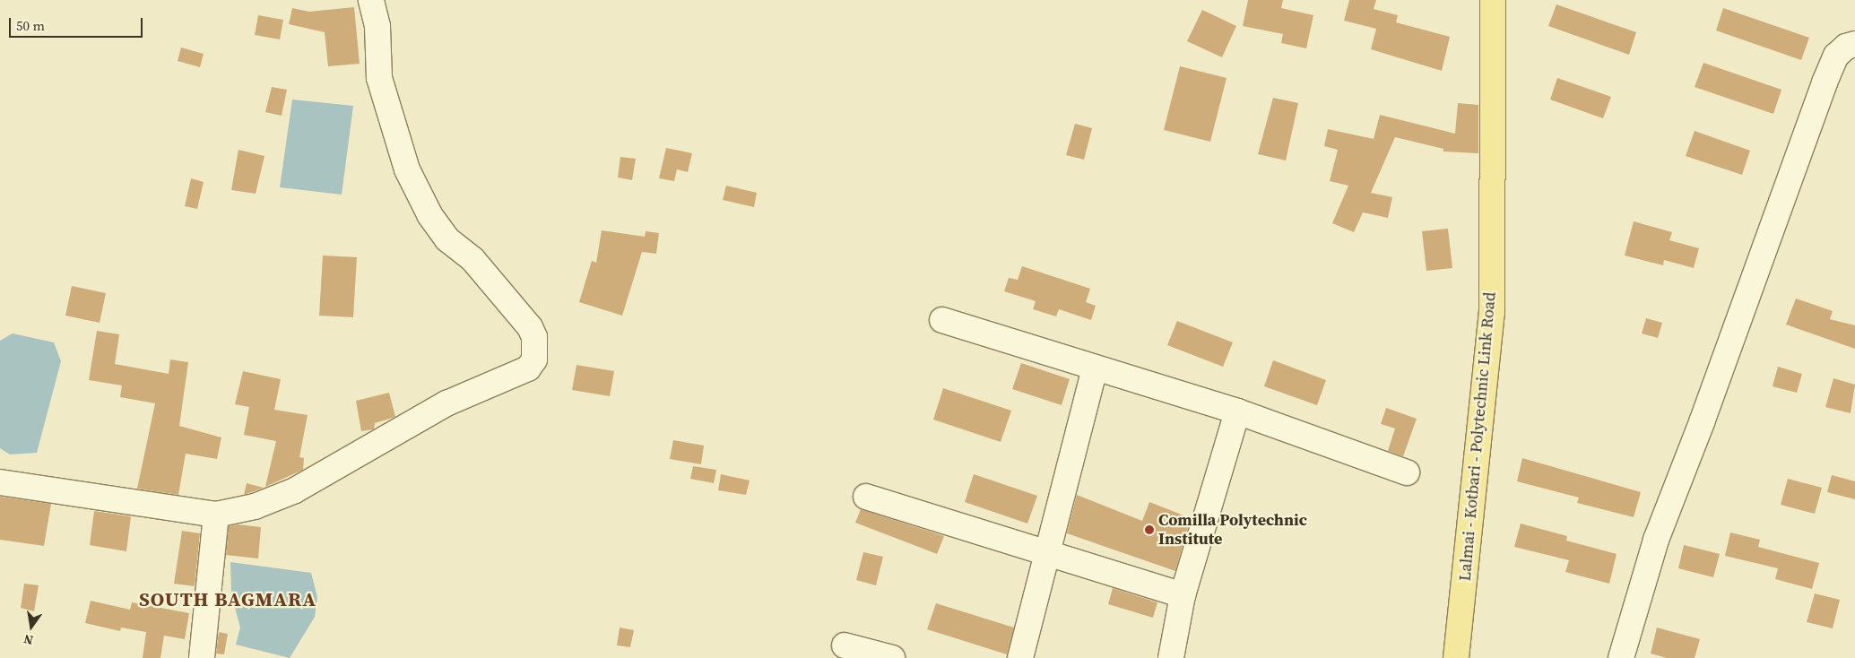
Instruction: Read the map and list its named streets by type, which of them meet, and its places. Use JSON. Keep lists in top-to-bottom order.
{
  "streets": {
    "main road": ["Lalmai - Kotbari - Polytechnic Link Road"]
  },
  "districts": ["SOUTH BAGMARA"],
  "places": ["Comilla Polytechnic Institute"],
  "scale_bar": "50 m",
  "north": "bottom"
}
